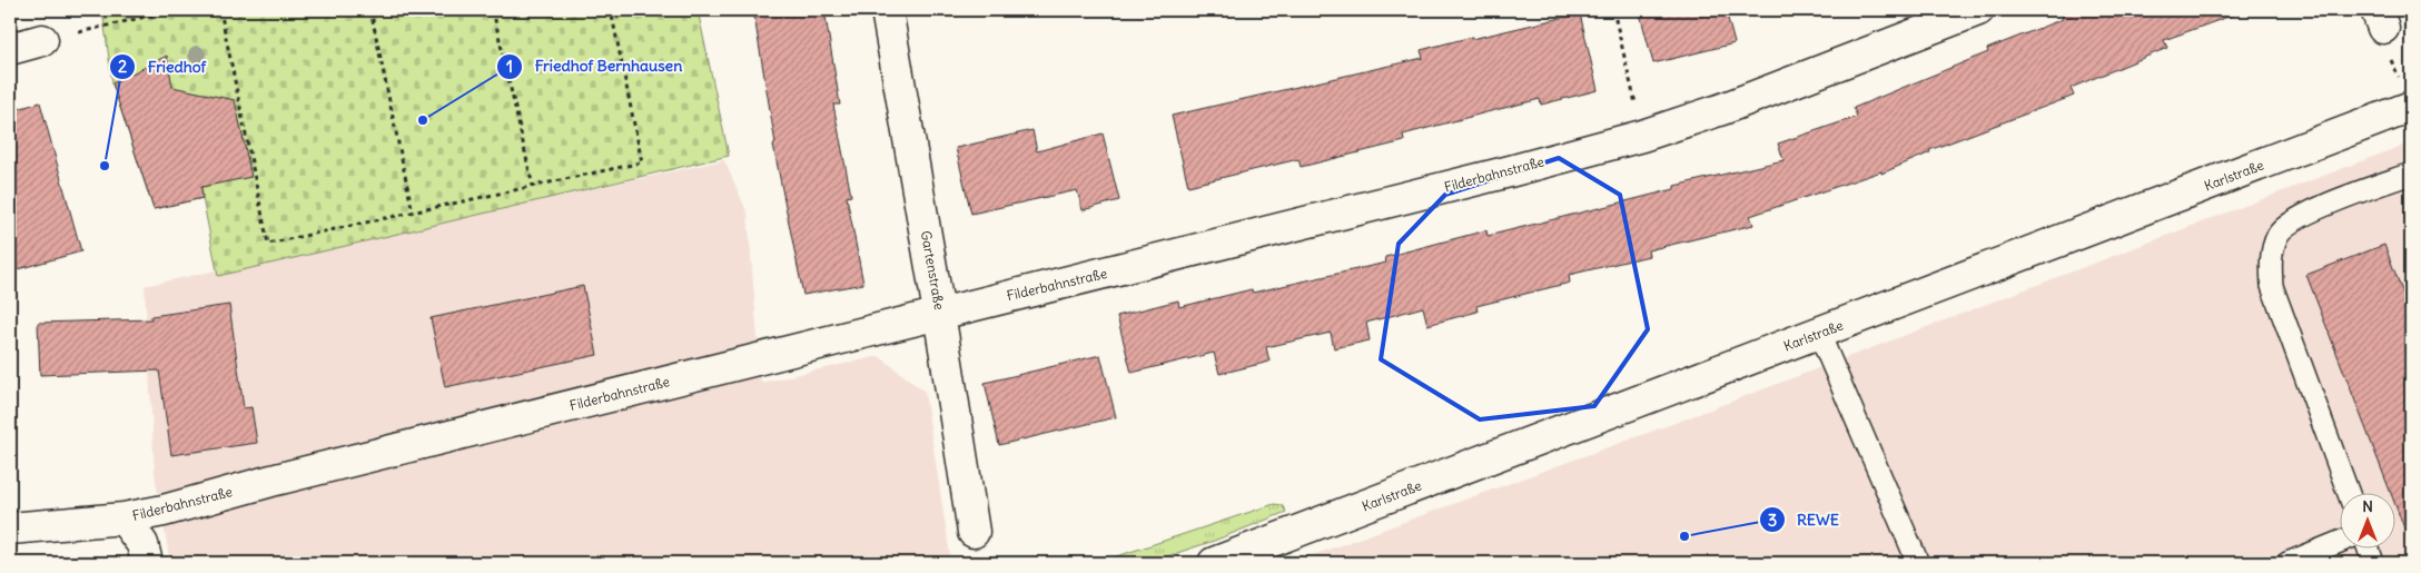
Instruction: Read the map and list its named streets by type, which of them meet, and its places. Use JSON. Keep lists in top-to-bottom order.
{
  "streets": {
    "street": ["Filderbahnstraße", "Karlstraße", "Gartenstraße"]
  },
  "crossings": [
    ["Filderbahnstraße", "Gartenstraße"]
  ],
  "places": ["Friedhof Bernhausen", "Friedhof", "REWE"],
  "north": "top"
}
